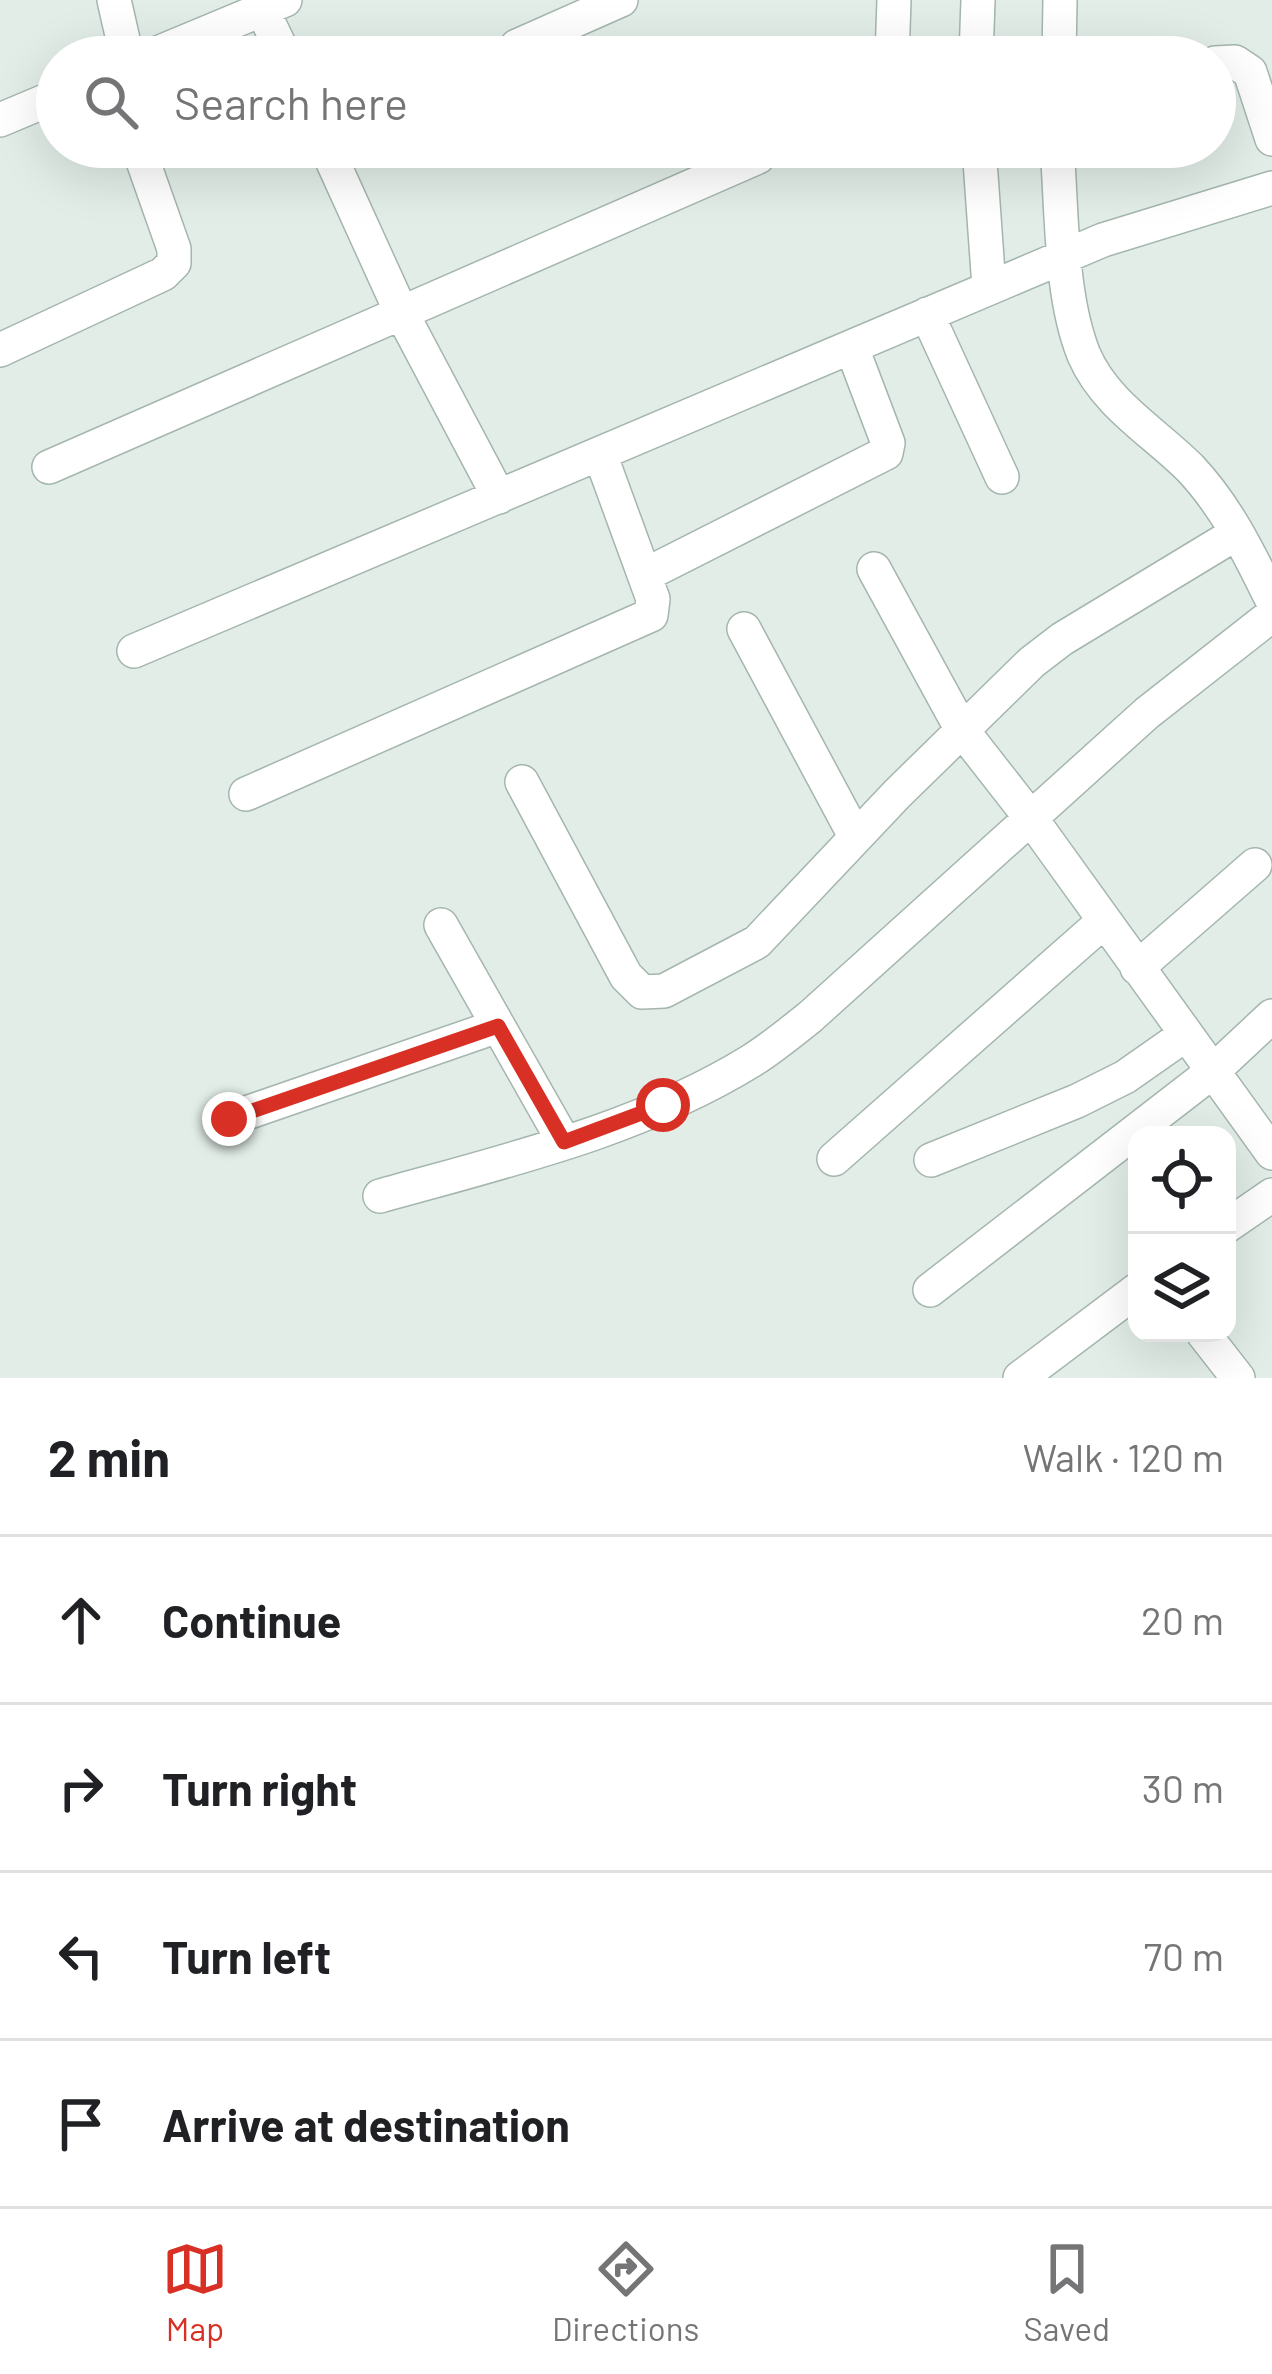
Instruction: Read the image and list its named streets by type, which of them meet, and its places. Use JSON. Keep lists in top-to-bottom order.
{
  "page": {
    "search": "Search here",
    "heading": ["2 min", "Walk · 120 m"],
    "list": [
      ["Continue", "20 m"],
      ["Turn right", "30 m"],
      ["Turn left", "70 m"],
      "Arrive at destination"
    ],
    "nav": ["Map", "Directions", "Saved"]
  }
}
